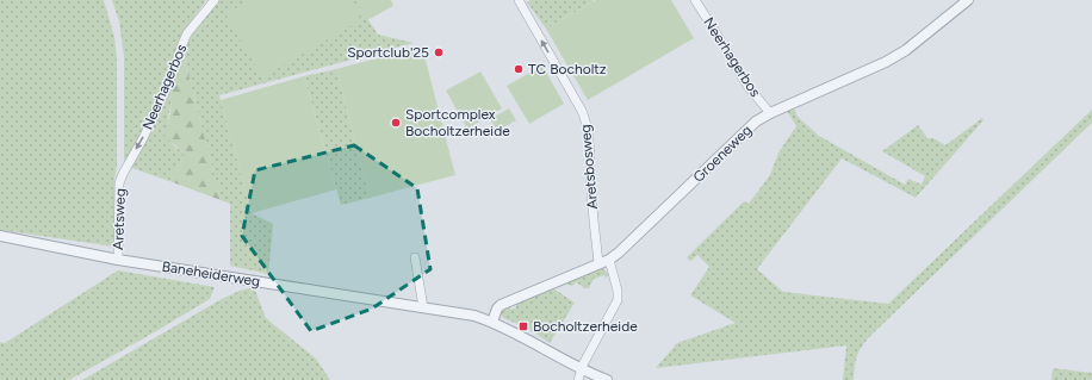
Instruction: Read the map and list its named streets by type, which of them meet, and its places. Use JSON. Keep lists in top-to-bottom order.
{
  "streets": {
    "street": [
      "Neerhagerbos",
      "Groeneweg",
      "Aretsbosweg",
      "Aretsweg",
      "Baneheiderweg"
    ]
  },
  "crossings": [
    ["Neerhagerbos", "Groeneweg"],
    ["Neerhagerbos", "Aretsweg"],
    ["Groeneweg", "Aretsbosweg"],
    ["Groeneweg", "Baneheiderweg"],
    ["Aretsweg", "Baneheiderweg"]
  ],
  "one_way": ["Neerhagerbos", "Aretsbosweg"],
  "places": {
    "other": ["Sportclub'25", "TC Bocholtz", "Sportcomplex Bocholtzerheide"],
    "transit": ["Bocholtzerheide"]
  }
}
